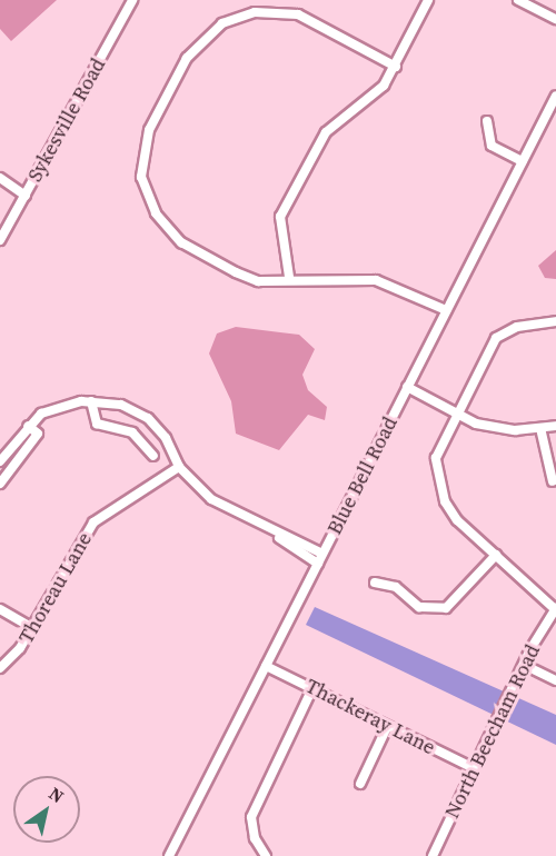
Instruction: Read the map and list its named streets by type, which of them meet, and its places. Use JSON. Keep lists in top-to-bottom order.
{
  "streets": {
    "street": [
      "Sykesville Road",
      "Blue Bell Road",
      "Thoreau Lane",
      "Thackeray Lane",
      "North Beecham Road"
    ]
  },
  "crossings": [
    ["Blue Bell Road", "Thackeray Lane"],
    ["Thackeray Lane", "North Beecham Road"]
  ],
  "north": "top right"
}
